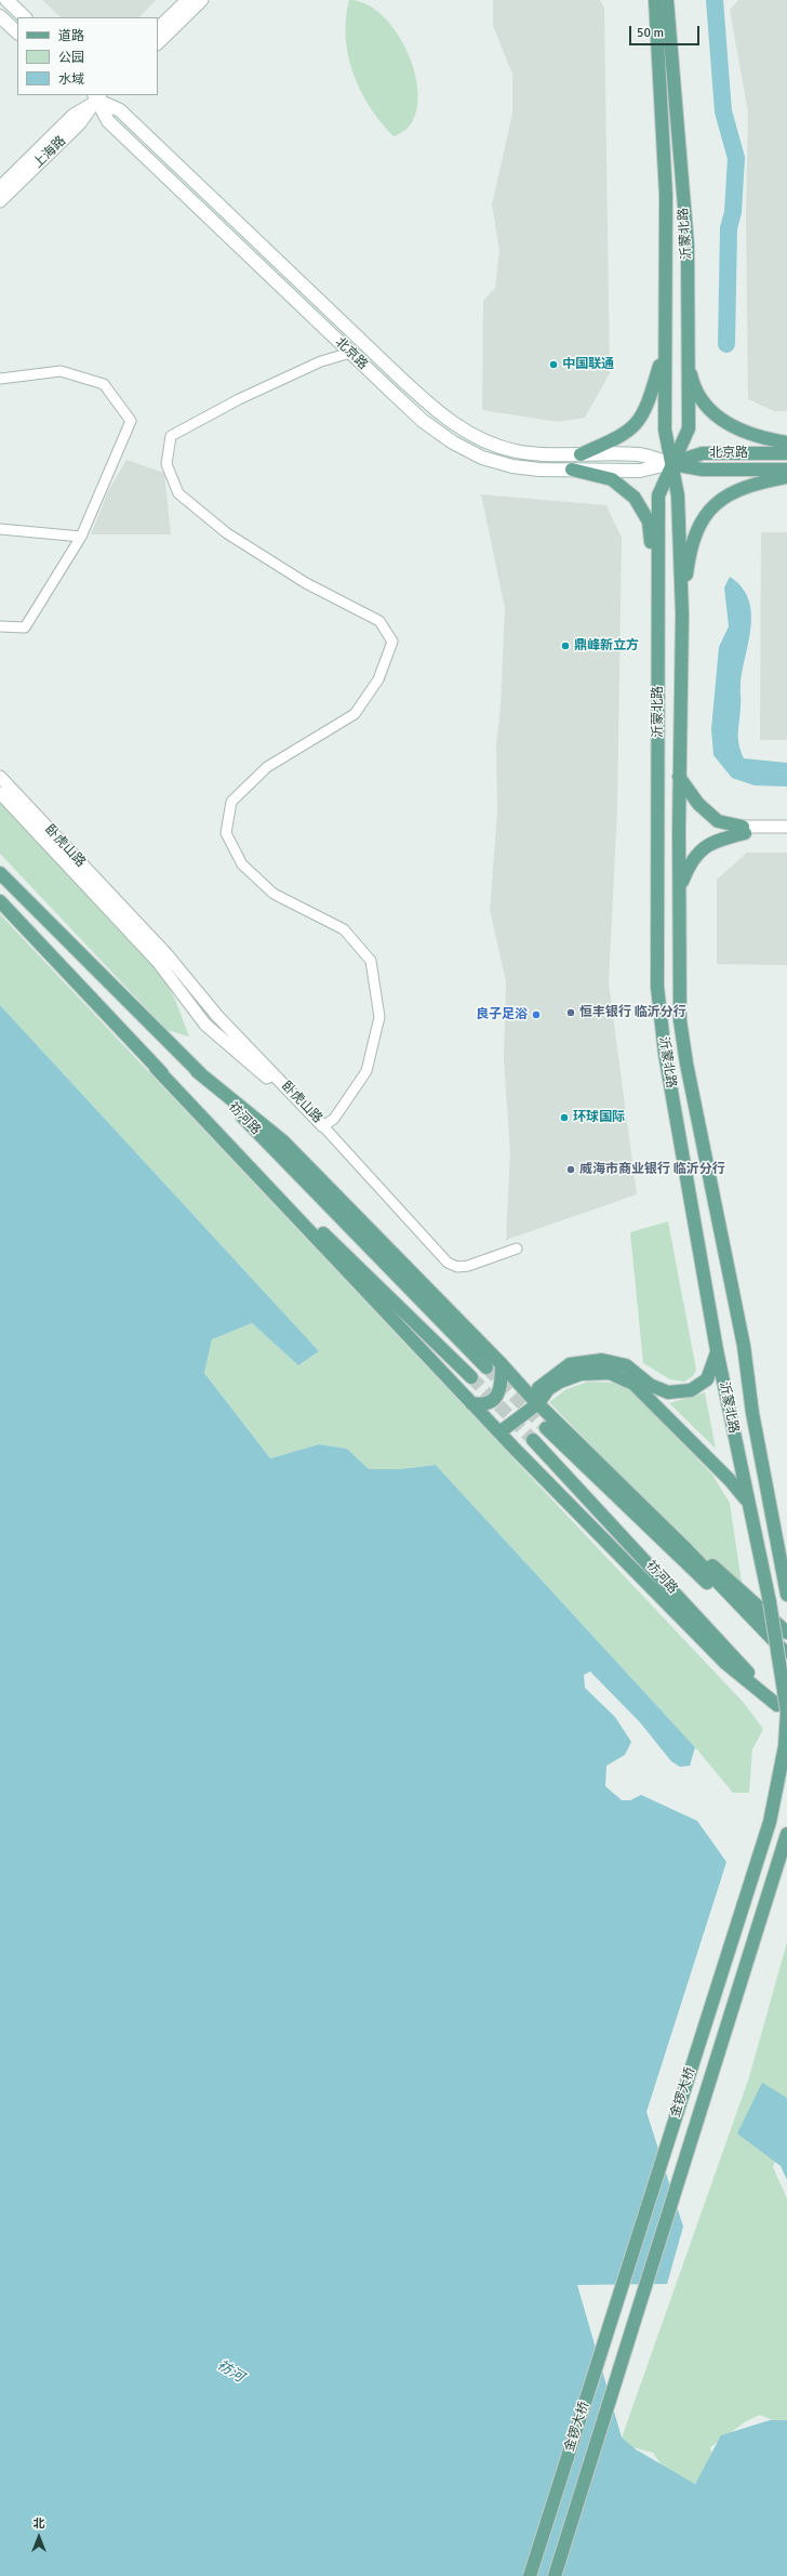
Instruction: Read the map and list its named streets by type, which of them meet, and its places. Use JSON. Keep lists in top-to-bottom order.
{
  "streets": {
    "main road": [
      "沂蒙北路",
      "北京路",
      "祊河路",
      "金锣大桥"
    ],
    "street": ["上海路", "卧虎山路"]
  },
  "crossings": [
    ["上海路", "北京路"],
    ["沂蒙北路", "北京路"],
    ["沂蒙北路", "金锣大桥"]
  ],
  "water": ["祊河"],
  "places": [
    "中国联通",
    "鼎峰新立方",
    "恒丰银行 临沂分行",
    "良子足浴",
    "环球国际",
    "威海市商业银行 临沂分行"
  ],
  "legend": ["道路", "公园", "水域"],
  "scale_bar": "50 m",
  "north": "top"
}
